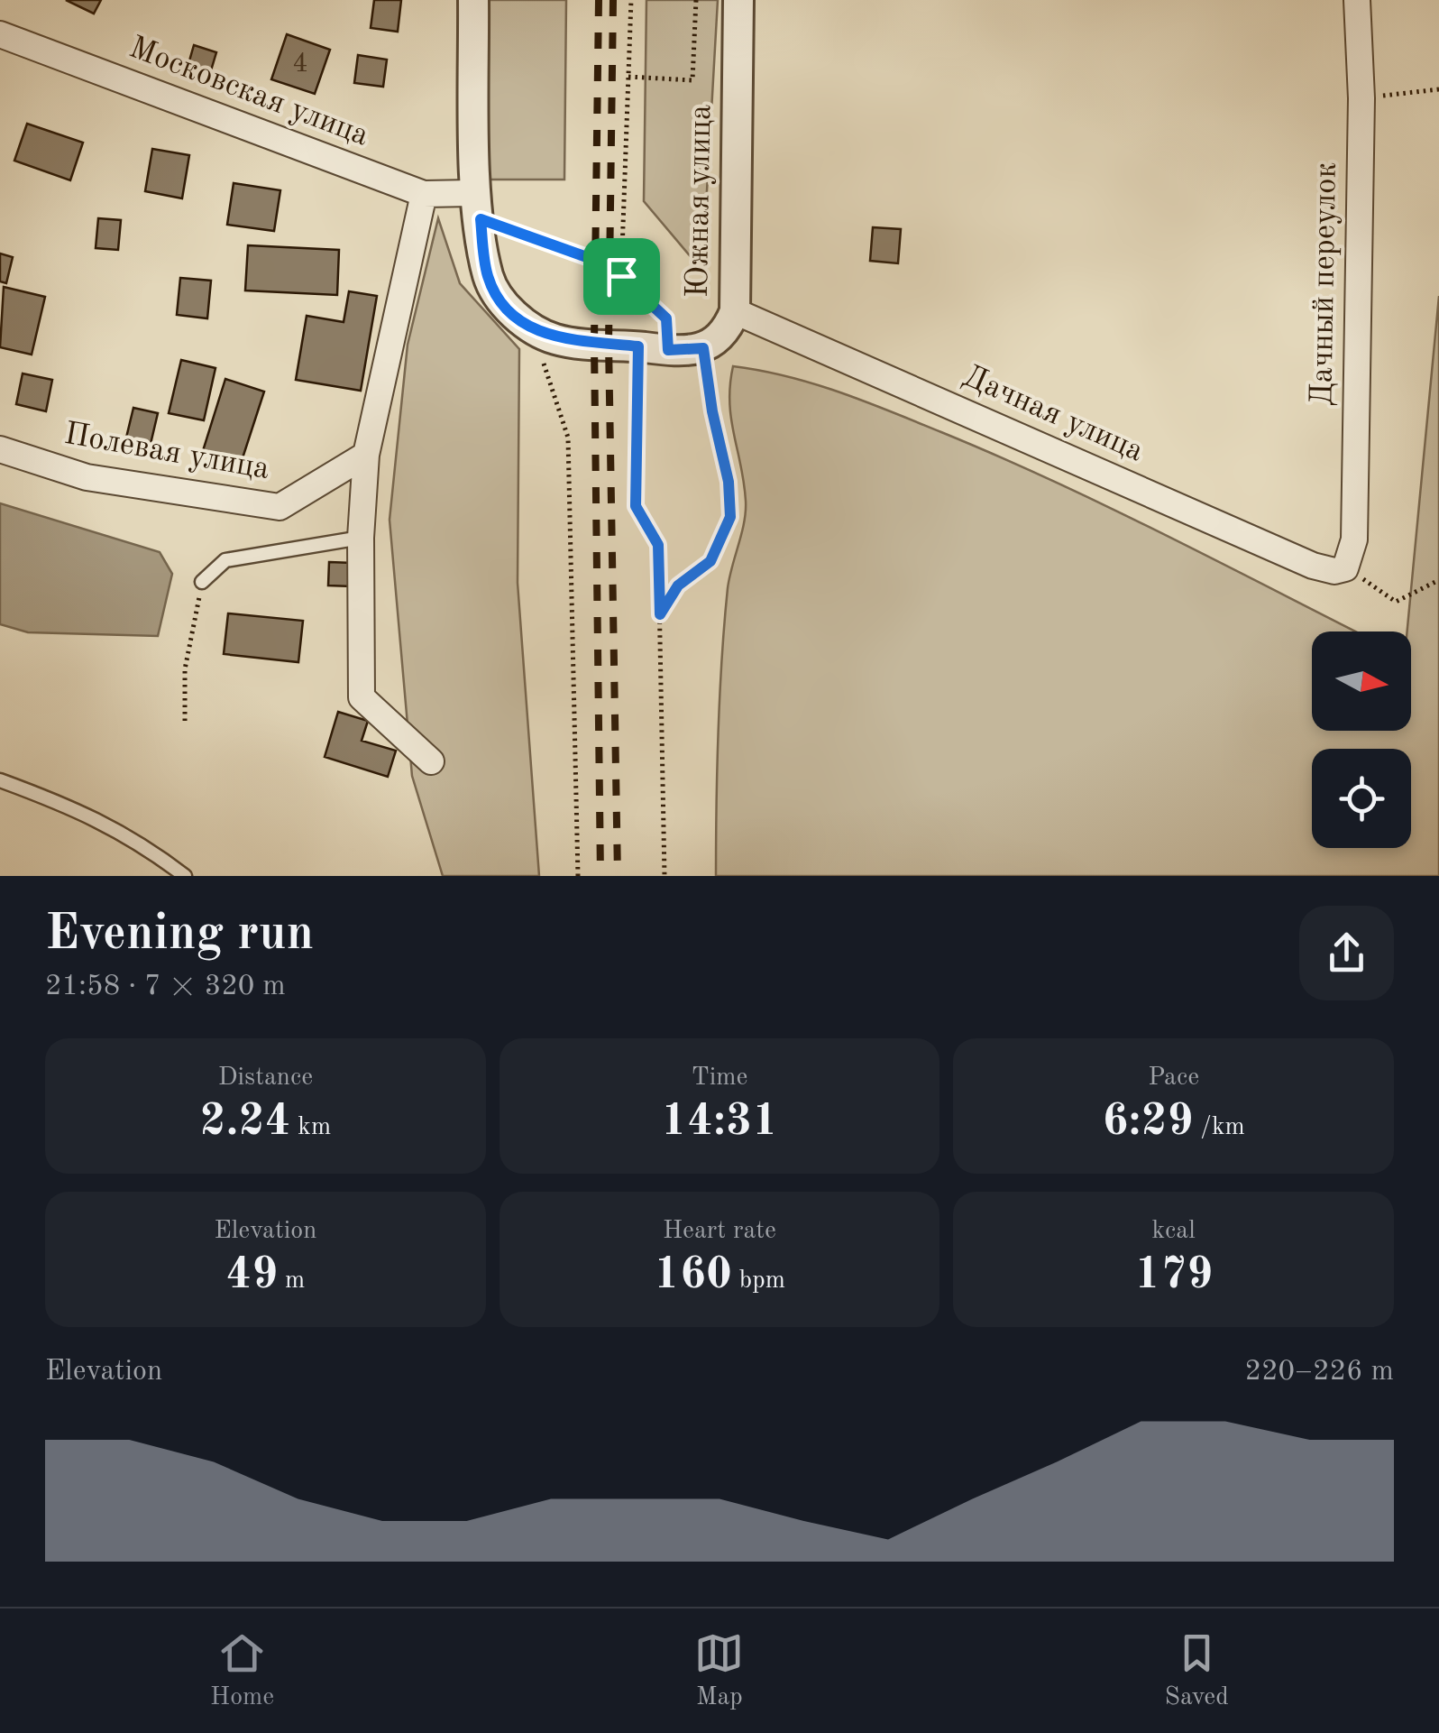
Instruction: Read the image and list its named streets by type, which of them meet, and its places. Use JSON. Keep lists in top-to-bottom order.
{
  "streets": {
    "street": [
      "Московская улица",
      "Южная улица",
      "Дачный переулок",
      "Дачная улица",
      "Полевая улица"
    ]
  },
  "crossings": [
    ["Южная улица", "Дачная улица"],
    ["Дачный переулок", "Дачная улица"]
  ],
  "house_numbers": ["4"],
  "north": "right",
  "page": {
    "heading": ["Evening run", "21:58 · 7 × 320 m"],
    "stats": [
      ["Distance", "2.24 km"],
      ["Time", "14:31"],
      ["Pace", "6:29 /km"],
      ["Elevation", "49 m"],
      ["Heart rate", "160 bpm"],
      ["kcal", "179"]
    ],
    "chart": ["Elevation", "220–226 m"],
    "tabs": ["Home", "Map", "Saved"]
  }
}
